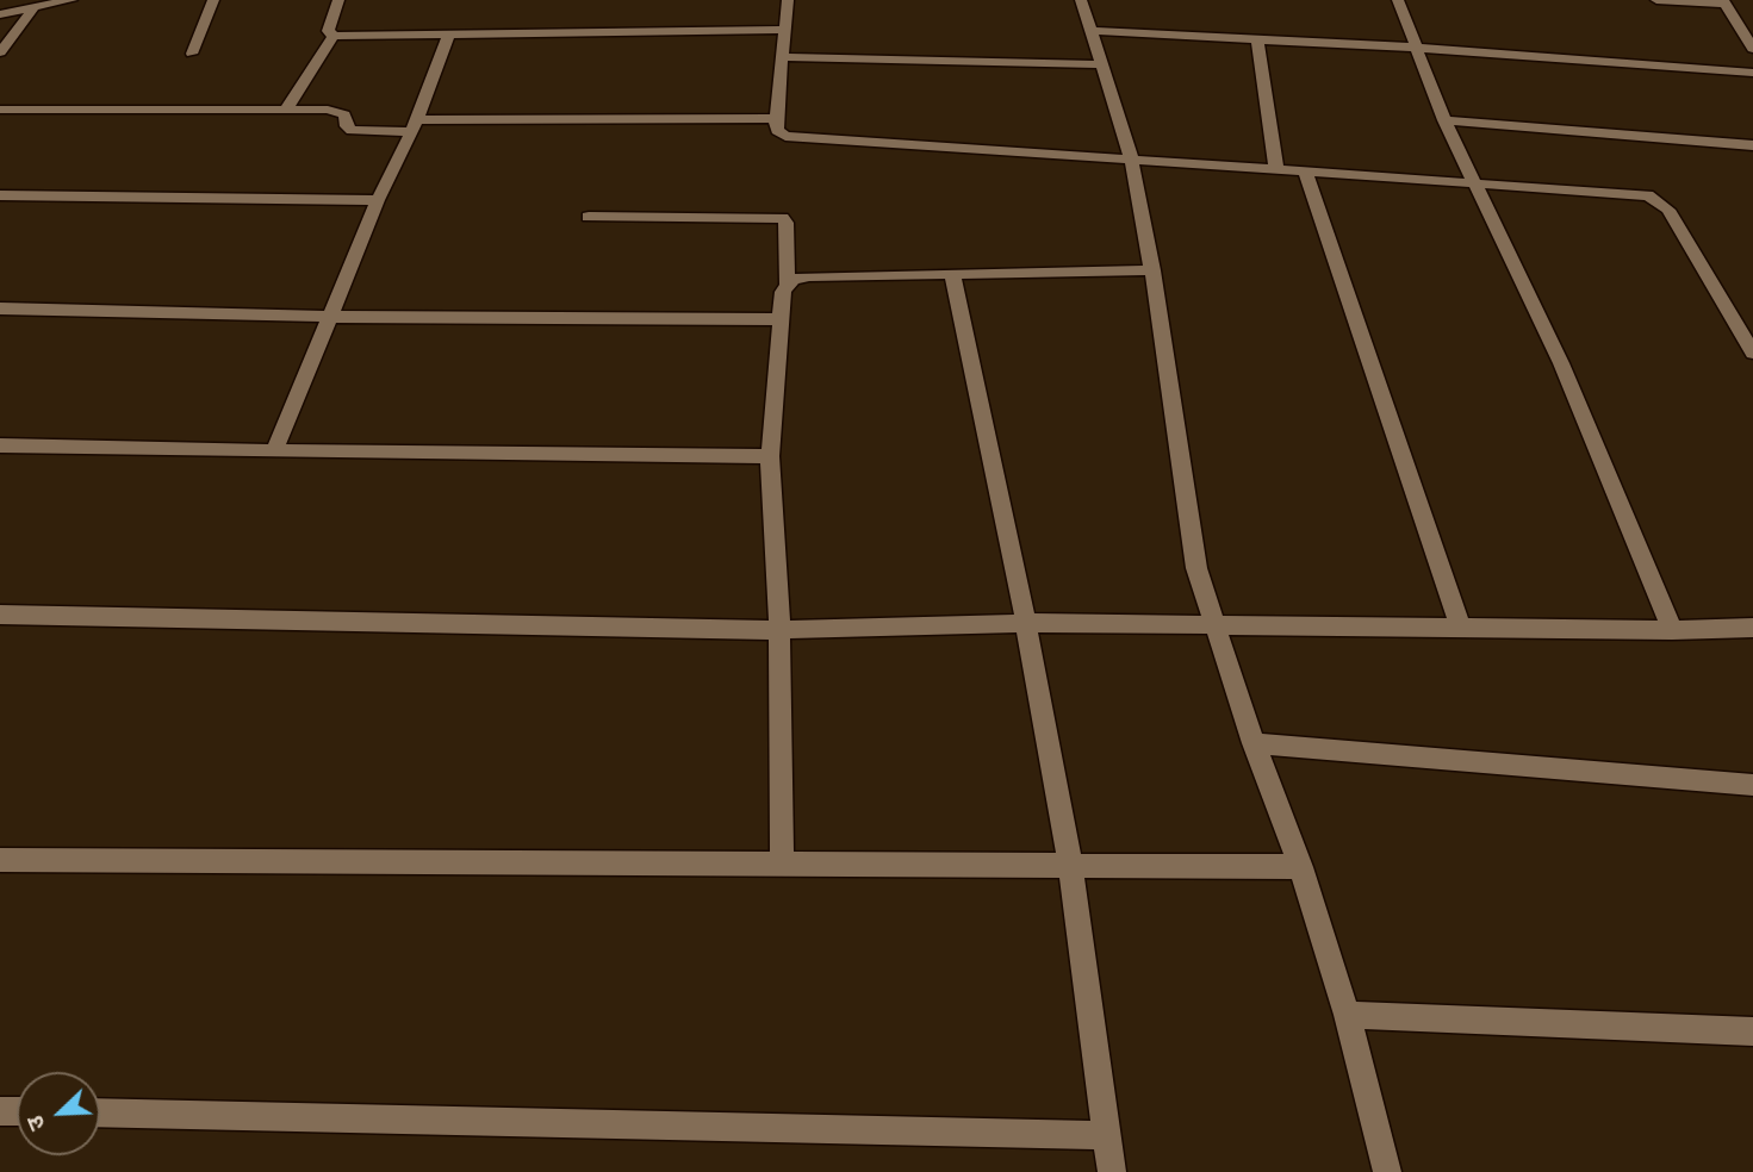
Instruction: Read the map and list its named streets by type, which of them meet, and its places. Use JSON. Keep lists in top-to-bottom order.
{
  "north": "bottom left"
}
